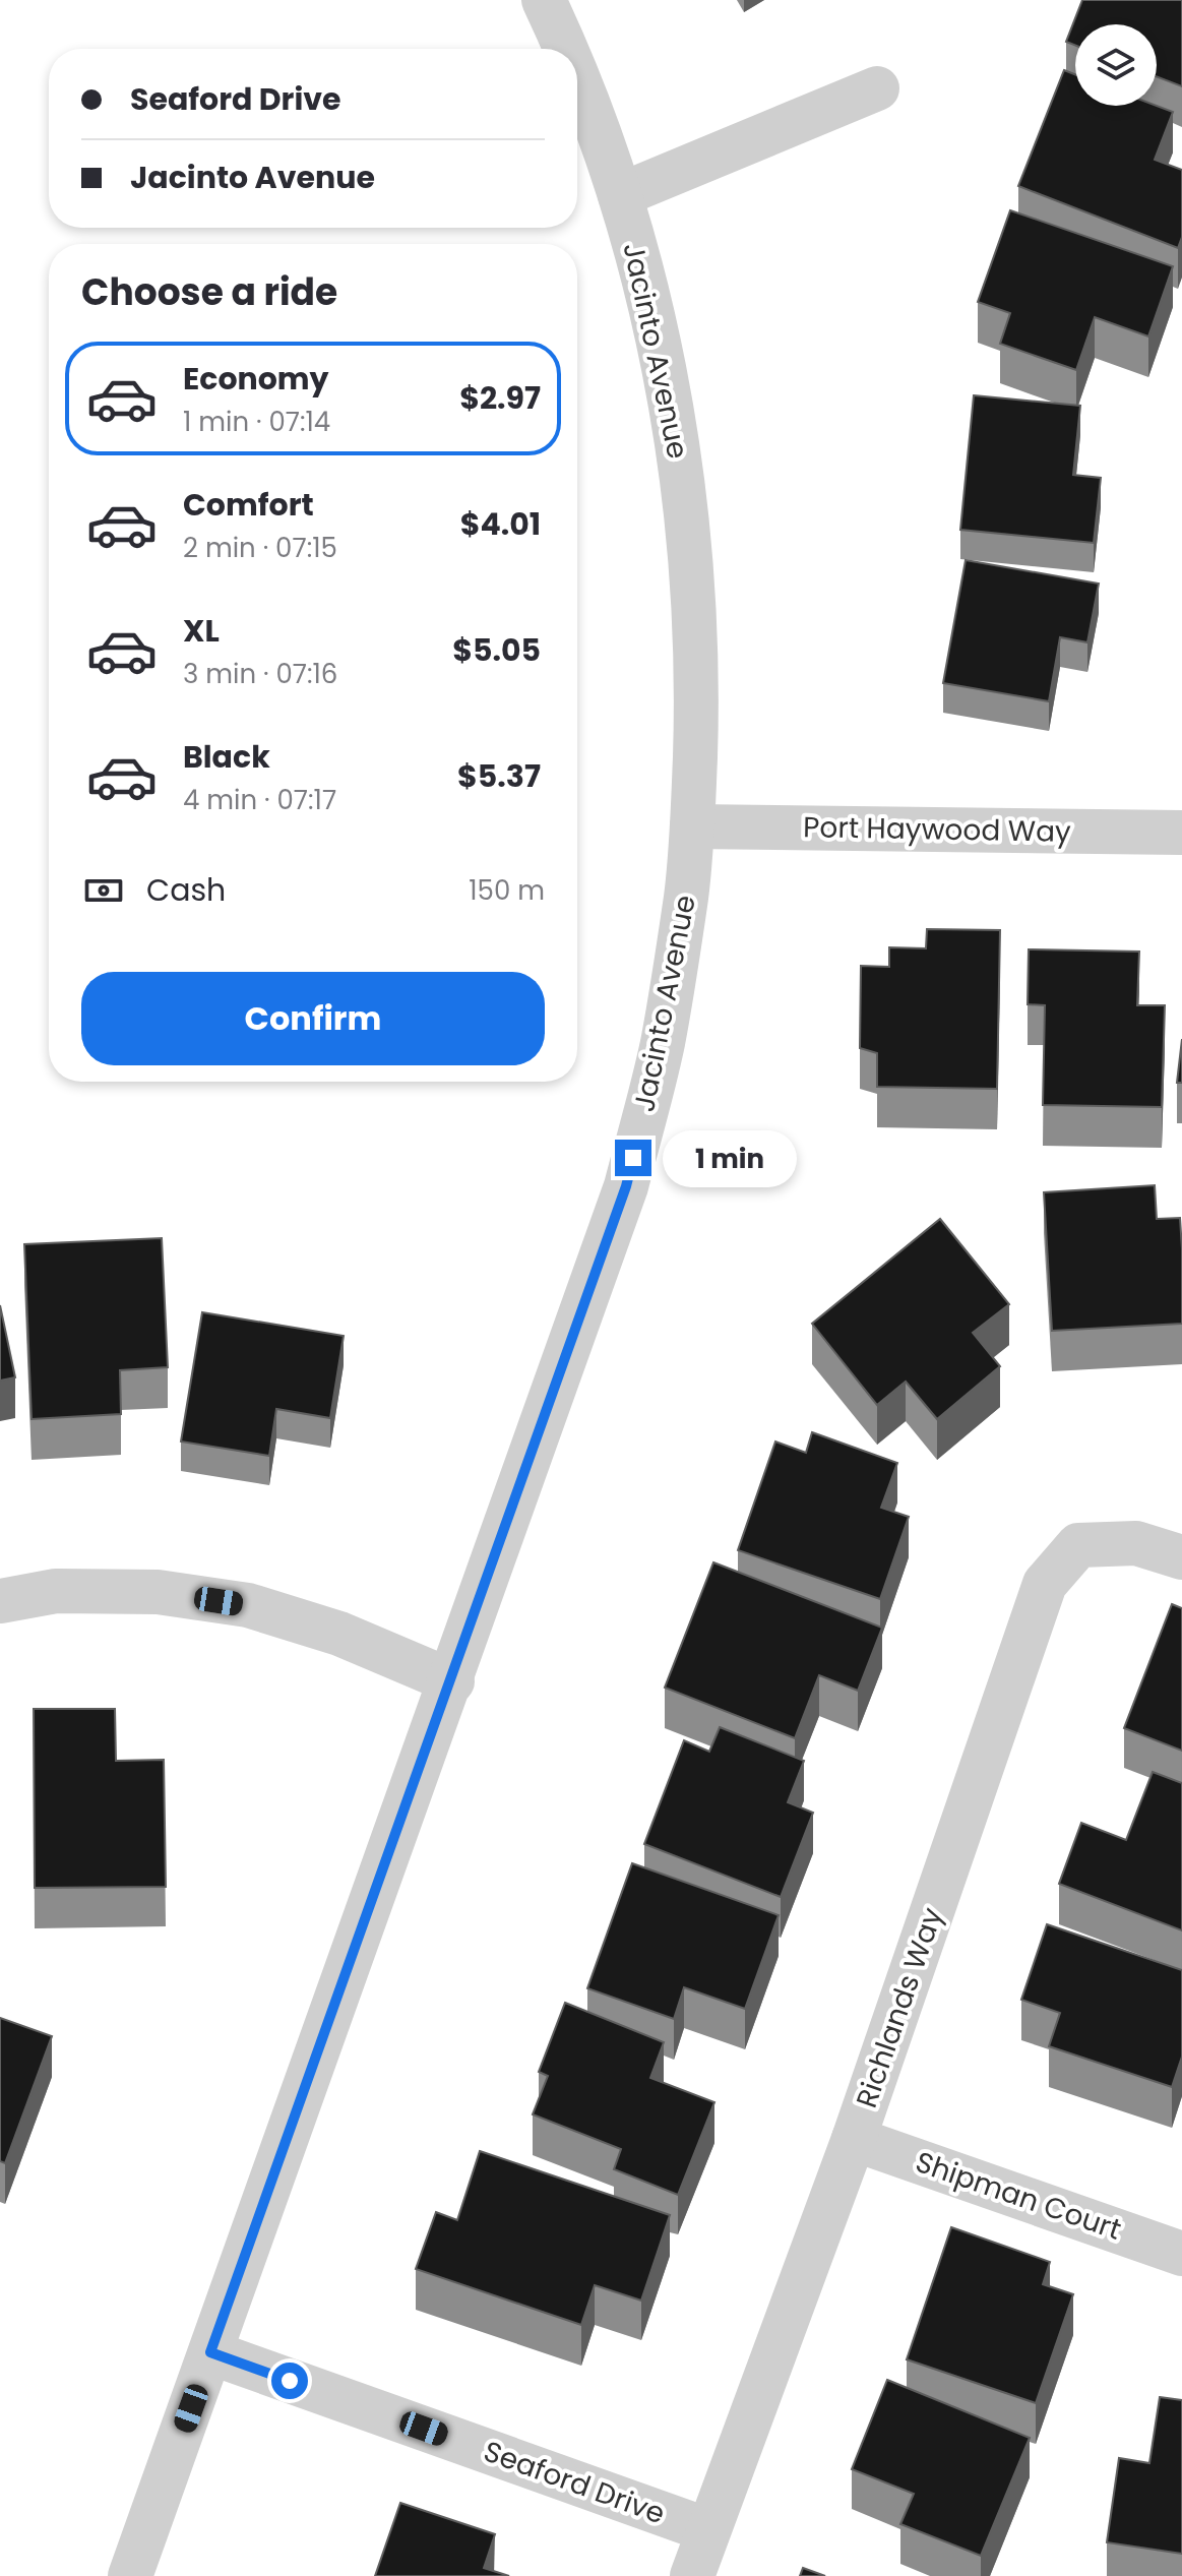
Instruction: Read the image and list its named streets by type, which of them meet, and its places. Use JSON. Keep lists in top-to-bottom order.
{
  "streets": {
    "street": [
      "Jacinto Avenue",
      "Port Haywood Way",
      "Richlands Way",
      "Shipman Court",
      "Seaford Drive"
    ]
  },
  "crossings": [
    ["Jacinto Avenue", "Port Haywood Way"],
    ["Jacinto Avenue", "Seaford Drive"],
    ["Richlands Way", "Shipman Court"],
    ["Richlands Way", "Seaford Drive"]
  ],
  "page": {
    "banner": ["Seaford Drive", "Jacinto Avenue"],
    "heading": "Choose a ride",
    "list": [
      {
        "name": "Economy",
        "note": "1 min · 07:14",
        "value": "$2.97"
      },
      {
        "name": "Comfort",
        "note": "2 min · 07:15",
        "value": "$4.01"
      },
      {
        "name": "XL",
        "note": "3 min · 07:16",
        "value": "$5.05"
      },
      {
        "name": "Black",
        "note": "4 min · 07:17",
        "value": "$5.37"
      }
    ],
    "pay": ["Cash", "150 m"],
    "buttons": "Confirm",
    "bubble": "1 min"
  }
}
